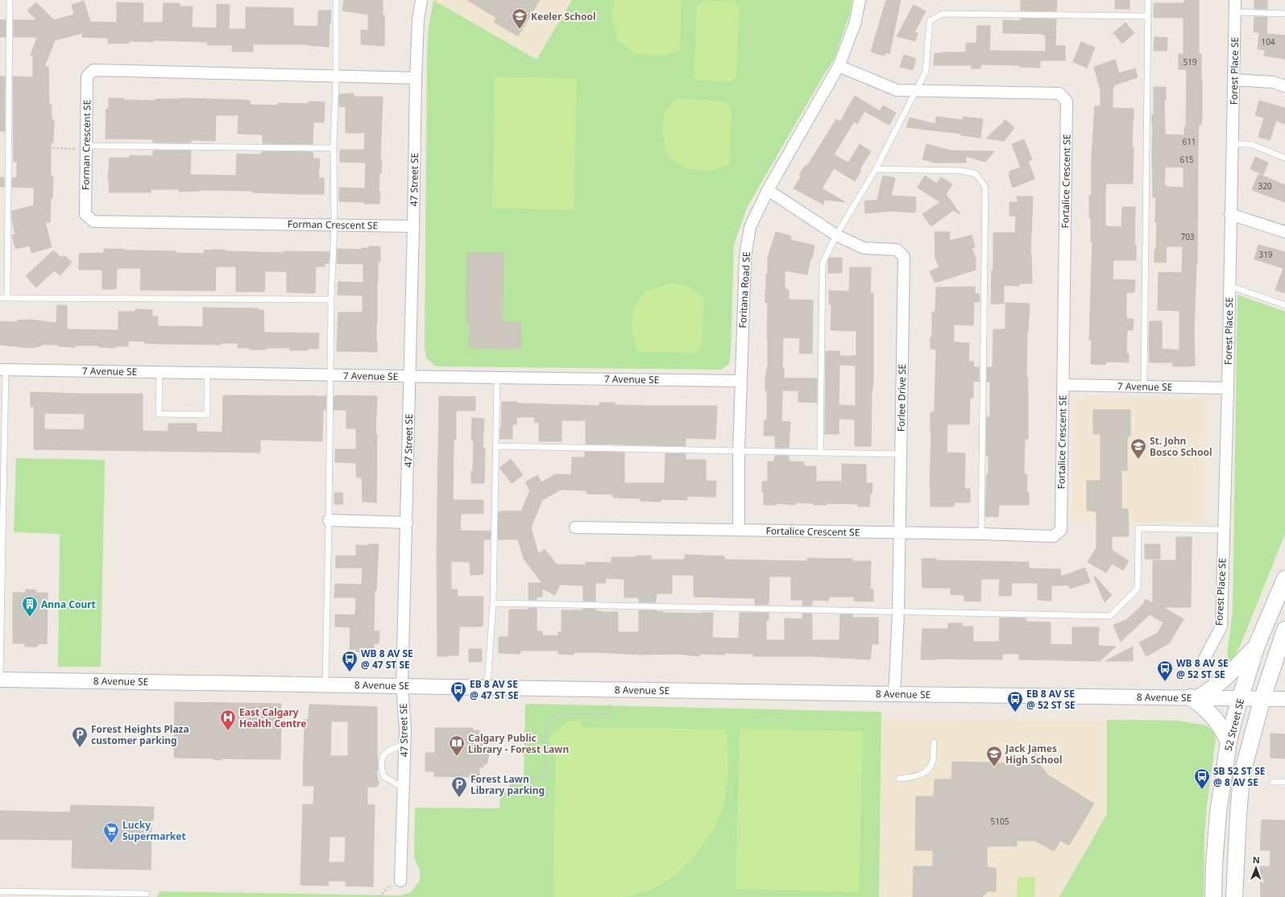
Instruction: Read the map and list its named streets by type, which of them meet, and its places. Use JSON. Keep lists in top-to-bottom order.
{
  "streets": {
    "main road": ["52 Street SE"],
    "street": [
      "Forest Place SE",
      "Forman Crescent SE",
      "47 Street SE",
      "Fortalice Crescent SE",
      "Foritana Road SE",
      "7 Avenue SE",
      "Forlee Drive SE",
      "8 Avenue SE"
    ]
  },
  "crossings": [
    ["Forest Place SE", "7 Avenue SE"],
    ["Forman Crescent SE", "47 Street SE"],
    ["47 Street SE", "7 Avenue SE"],
    ["47 Street SE", "8 Avenue SE"],
    ["Fortalice Crescent SE", "Foritana Road SE"],
    ["Fortalice Crescent SE", "7 Avenue SE"],
    ["Fortalice Crescent SE", "Forlee Drive SE"],
    ["Foritana Road SE", "7 Avenue SE"],
    ["Foritana Road SE", "Forlee Drive SE"],
    ["Forlee Drive SE", "8 Avenue SE"],
    ["8 Avenue SE", "52 Street SE"]
  ],
  "places": {
    "school or university": ["Keeler School", "St. John Bosco School", "Jack James High School"],
    "building": ["Anna Court"],
    "bus stop": [
      "WB 8 AV SE @ 47 ST SE",
      "WB 8 AV SE @ 52 ST SE",
      "EB 8 AV SE @ 47 ST SE",
      "EB 8 AV SE @ 52 ST SE",
      "SB 52 ST SE @ 8 AV SE"
    ],
    "hospital": ["East Calgary Health Centre"],
    "parking": ["Forest Heights Plaza customer parking", "Forest Lawn Library parking"],
    "library": ["Calgary Public Library - Forest Lawn"],
    "supermarket": ["Lucky Supermarket"]
  },
  "house_numbers": [
    "104",
    "519",
    "611",
    "615",
    "320",
    "703",
    "319",
    "5105"
  ],
  "north": "top"
}
